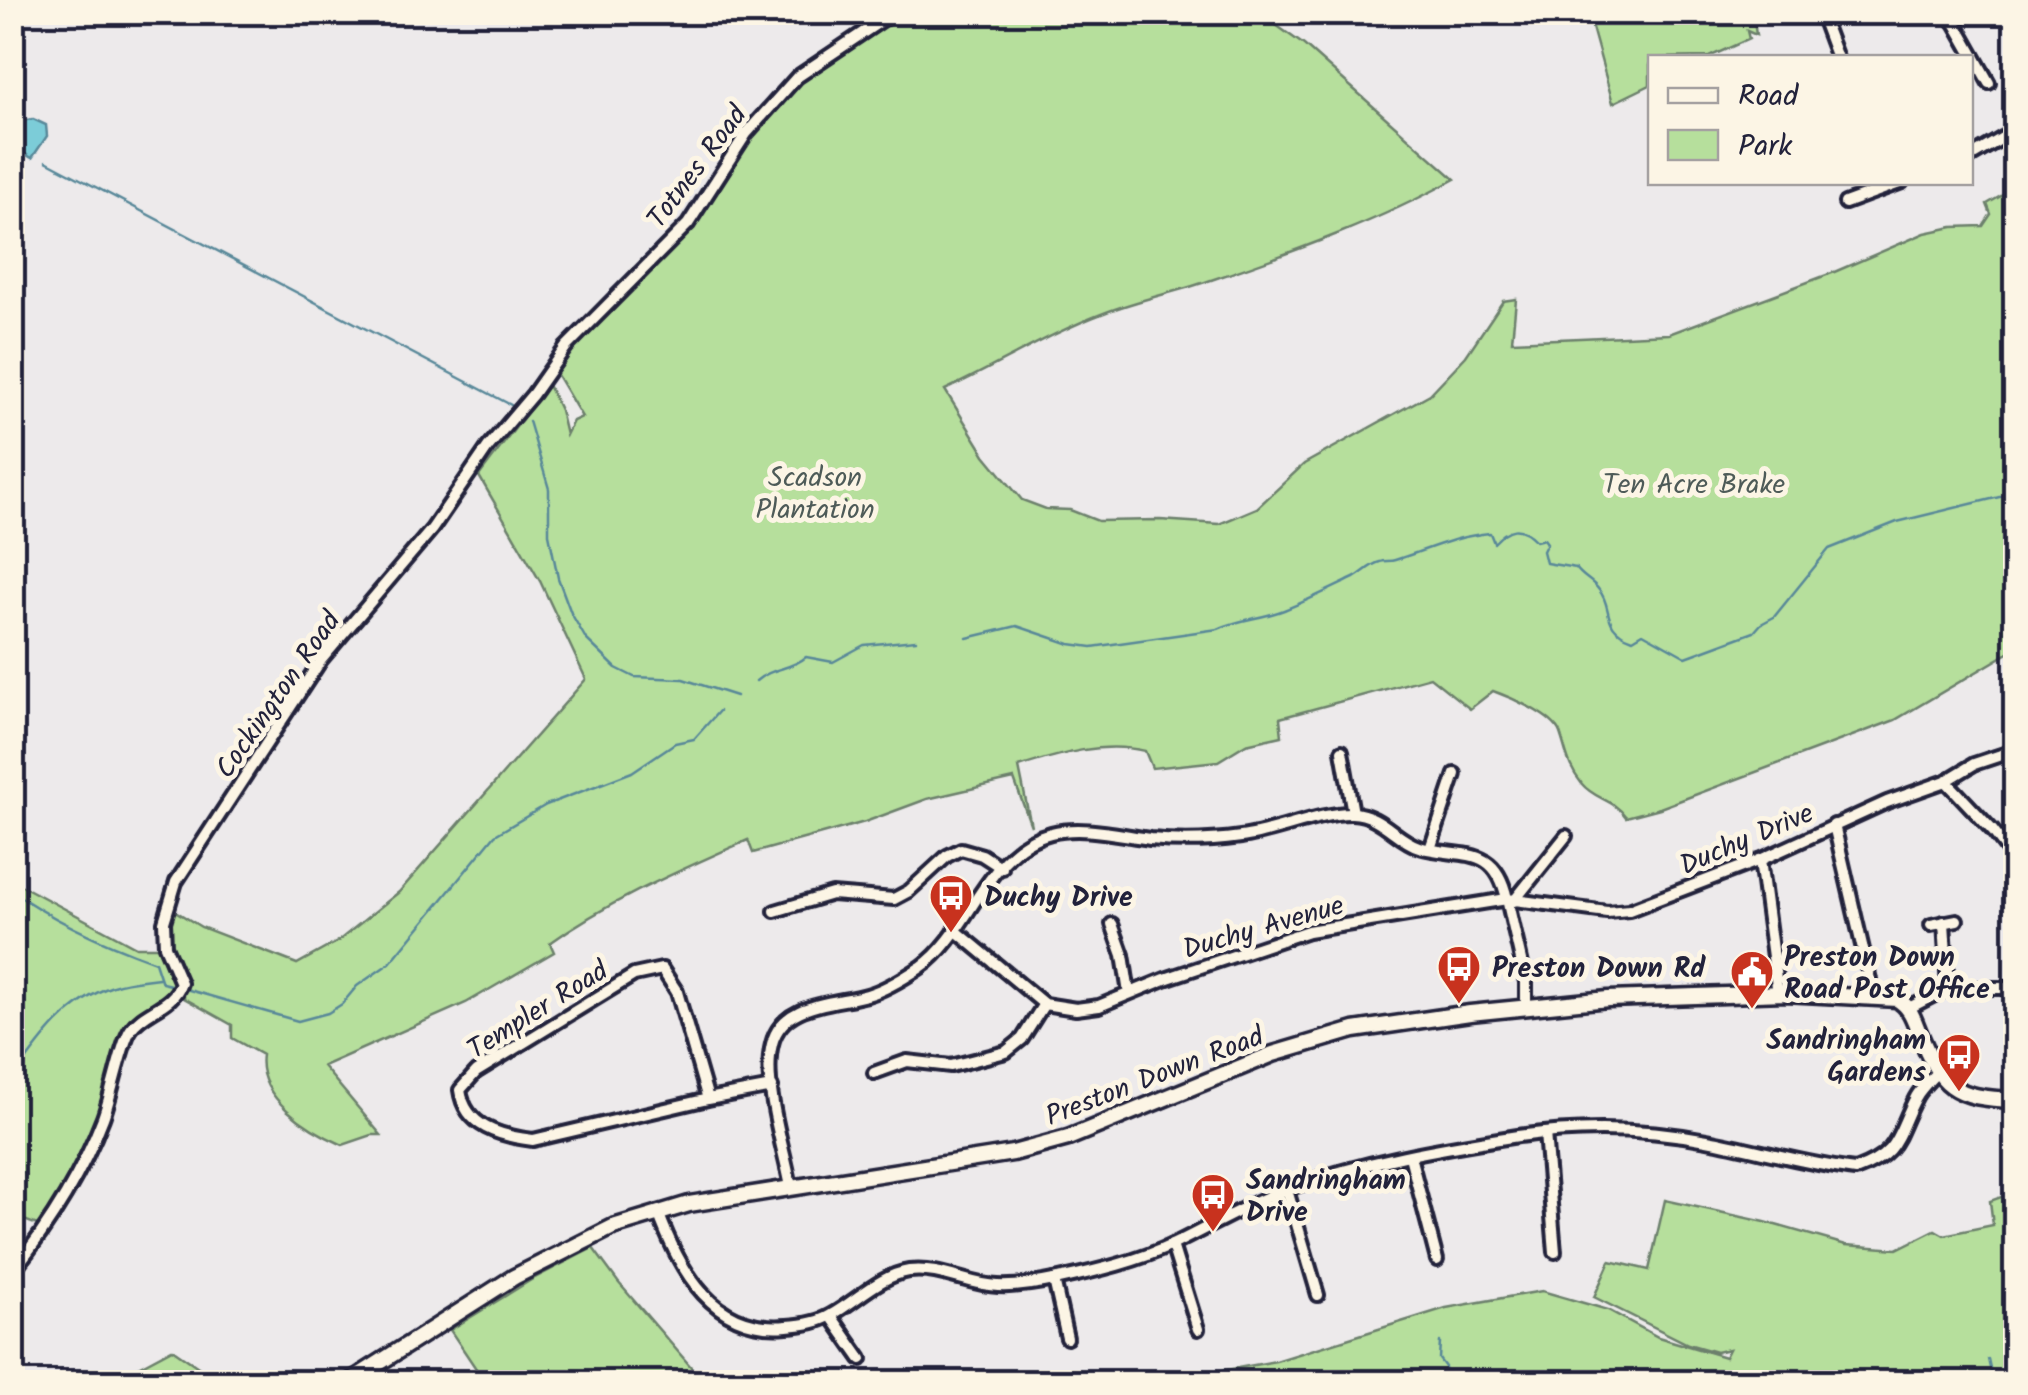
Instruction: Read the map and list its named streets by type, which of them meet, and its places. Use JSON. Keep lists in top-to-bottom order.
{
  "streets": {
    "street": [
      "Totnes Road",
      "Cockington Road",
      "Duchy Drive",
      "Duchy Avenue",
      "Templer Road",
      "Preston Down Road"
    ]
  },
  "crossings": [
    ["Totnes Road", "Cockington Road"],
    ["Duchy Drive", "Duchy Avenue"]
  ],
  "parks": ["Scadson Plantation", "Ten Acre Brake"],
  "places": {
    "bus stop": [
      "Duchy Drive",
      "Preston Down Rd",
      "Sandringham Gardens",
      "Sandringham Drive"
    ],
    "public building": ["Preston Down Road Post Office"]
  },
  "legend": ["Road", "Park"]
}
